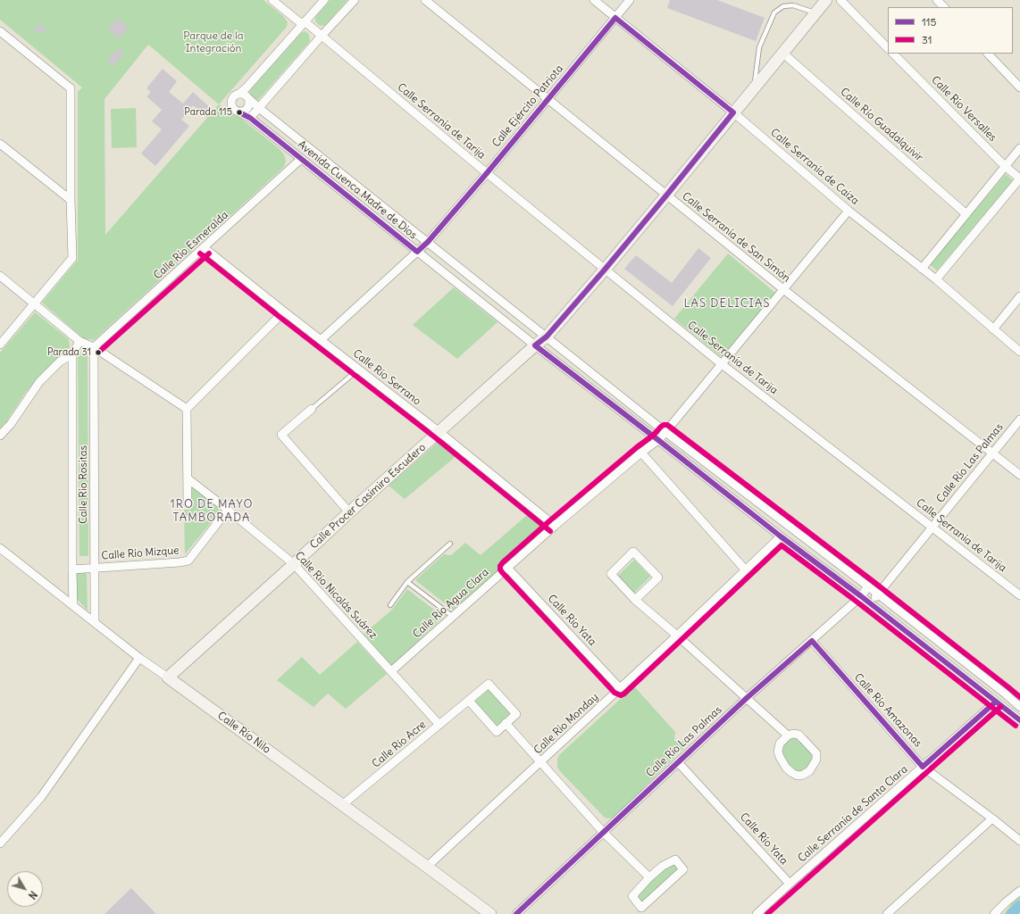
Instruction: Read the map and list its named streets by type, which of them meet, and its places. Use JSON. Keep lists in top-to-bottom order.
{
  "streets": {
    "main road": ["Calle Procer Casimiro Escudero", "Calle Río Nilo"],
    "street": [
      "Calle Ejército Patriota",
      "Calle Río Versalles",
      "Calle Serranía de Tarija",
      "Calle Río Guadalquivir",
      "Calle Serranía de Caiza",
      "Avenida Cuenca Madre de Dios",
      "Calle Serranía de San Simón",
      "Calle Río Esmeralda",
      "Calle Río Serrano",
      "Calle Río Las Palmas",
      "Calle Río Rositas",
      "Calle Río Mizque",
      "Calle Río Nicolás Suárez",
      "Calle Río Agua Clara",
      "Calle Río Yata",
      "Calle Río Amazonas",
      "Calle Río Monday",
      "Calle Río Acre",
      "Calle Serranía de Santa Clara"
    ]
  },
  "crossings": [
    ["Calle Ejército Patriota", "Calle Serranía de Tarija"],
    ["Calle Ejército Patriota", "Calle Serranía de Caiza"],
    ["Calle Ejército Patriota", "Avenida Cuenca Madre de Dios"],
    ["Calle Ejército Patriota", "Calle Serranía de San Simón"],
    ["Calle Serranía de Tarija", "Calle Río Las Palmas"],
    ["Calle Serranía de Tarija", "Calle Procer Casimiro Escudero"],
    ["Calle Serranía de Tarija", "Calle Río Agua Clara"],
    ["Calle Río Guadalquivir", "Calle Procer Casimiro Escudero"],
    ["Calle Serranía de Caiza", "Calle Procer Casimiro Escudero"],
    ["Calle Serranía de Caiza", "Calle Río Agua Clara"],
    ["Avenida Cuenca Madre de Dios", "Calle Río Esmeralda"],
    ["Avenida Cuenca Madre de Dios", "Calle Río Las Palmas"],
    ["Avenida Cuenca Madre de Dios", "Calle Procer Casimiro Escudero"],
    ["Avenida Cuenca Madre de Dios", "Calle Río Agua Clara"],
    ["Avenida Cuenca Madre de Dios", "Calle Río Monday"],
    ["Avenida Cuenca Madre de Dios", "Calle Serranía de Santa Clara"],
    ["Calle Serranía de San Simón", "Calle Río Las Palmas"],
    ["Calle Serranía de San Simón", "Calle Procer Casimiro Escudero"],
    ["Calle Serranía de San Simón", "Calle Río Agua Clara"],
    ["Calle Río Esmeralda", "Calle Río Serrano"],
    ["Calle Río Esmeralda", "Calle Río Rositas"],
    ["Calle Río Serrano", "Calle Procer Casimiro Escudero"],
    ["Calle Río Serrano", "Calle Río Agua Clara"],
    ["Calle Río Las Palmas", "Calle Río Yata"],
    ["Calle Río Las Palmas", "Calle Río Amazonas"],
    ["Calle Río Rositas", "Calle Río Mizque"],
    ["Calle Río Rositas", "Calle Río Nilo"],
    ["Calle Procer Casimiro Escudero", "Calle Río Nicolás Suárez"],
    ["Calle Procer Casimiro Escudero", "Calle Río Nilo"],
    ["Calle Río Mizque", "Calle Río Nicolás Suárez"],
    ["Calle Río Nicolás Suárez", "Calle Río Agua Clara"],
    ["Calle Río Nicolás Suárez", "Calle Río Acre"],
    ["Calle Río Agua Clara", "Calle Río Yata"],
    ["Calle Río Yata", "Calle Río Monday"],
    ["Calle Río Yata", "Calle Serranía de Santa Clara"],
    ["Calle Río Amazonas", "Calle Serranía de Santa Clara"],
    ["Calle Río Monday", "Calle Río Nilo"],
    ["Calle Río Nilo", "Calle Río Acre"]
  ],
  "districts": ["LAS DELICIAS", "1RO DE MAYO TAMBORADA"],
  "parks": ["Parque de la Integración"],
  "places": ["Parada 115", "Parada 31"],
  "lines": ["transit line 115", "transit line 31"],
  "legend": ["115", "31"],
  "north": "bottom right"
}
